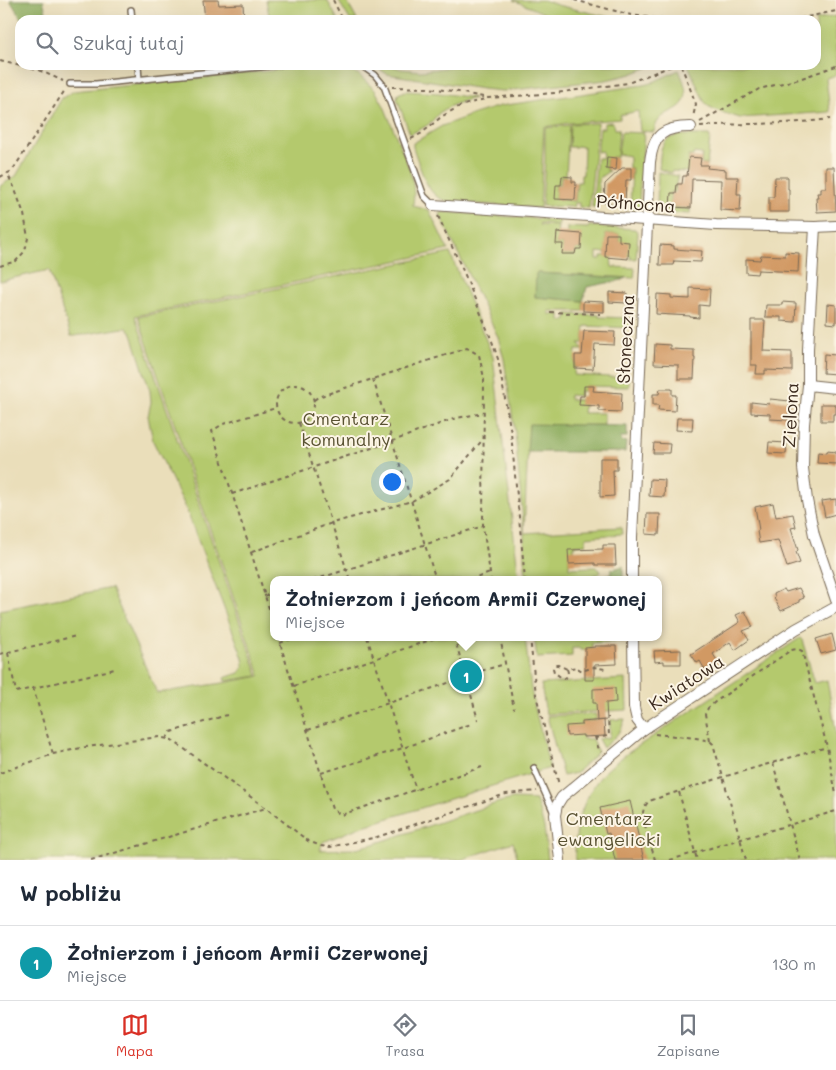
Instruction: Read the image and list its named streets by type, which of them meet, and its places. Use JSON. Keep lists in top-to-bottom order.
{
  "streets": {
    "street": [
      "Północna",
      "Słoneczna",
      "Zielona",
      "Kwiatowa"
    ]
  },
  "crossings": [
    ["Północna", "Słoneczna"],
    ["Północna", "Zielona"]
  ],
  "parks": ["Cmentarz komunalny", "Cmentarz ewangelicki"],
  "page": {
    "search": "Szukaj tutaj",
    "popup": ["Żołnierzom i jeńcom Armii Czerwonej", "Miejsce"],
    "pins": "1",
    "heading": "W pobliżu",
    "list": [
      {
        "mark": "1",
        "name": "Żołnierzom i jeńcom Armii Czerwonej",
        "note": "Miejsce",
        "value": "130 m"
      }
    ],
    "nav": ["Mapa", "Trasa", "Zapisane"]
  }
}
